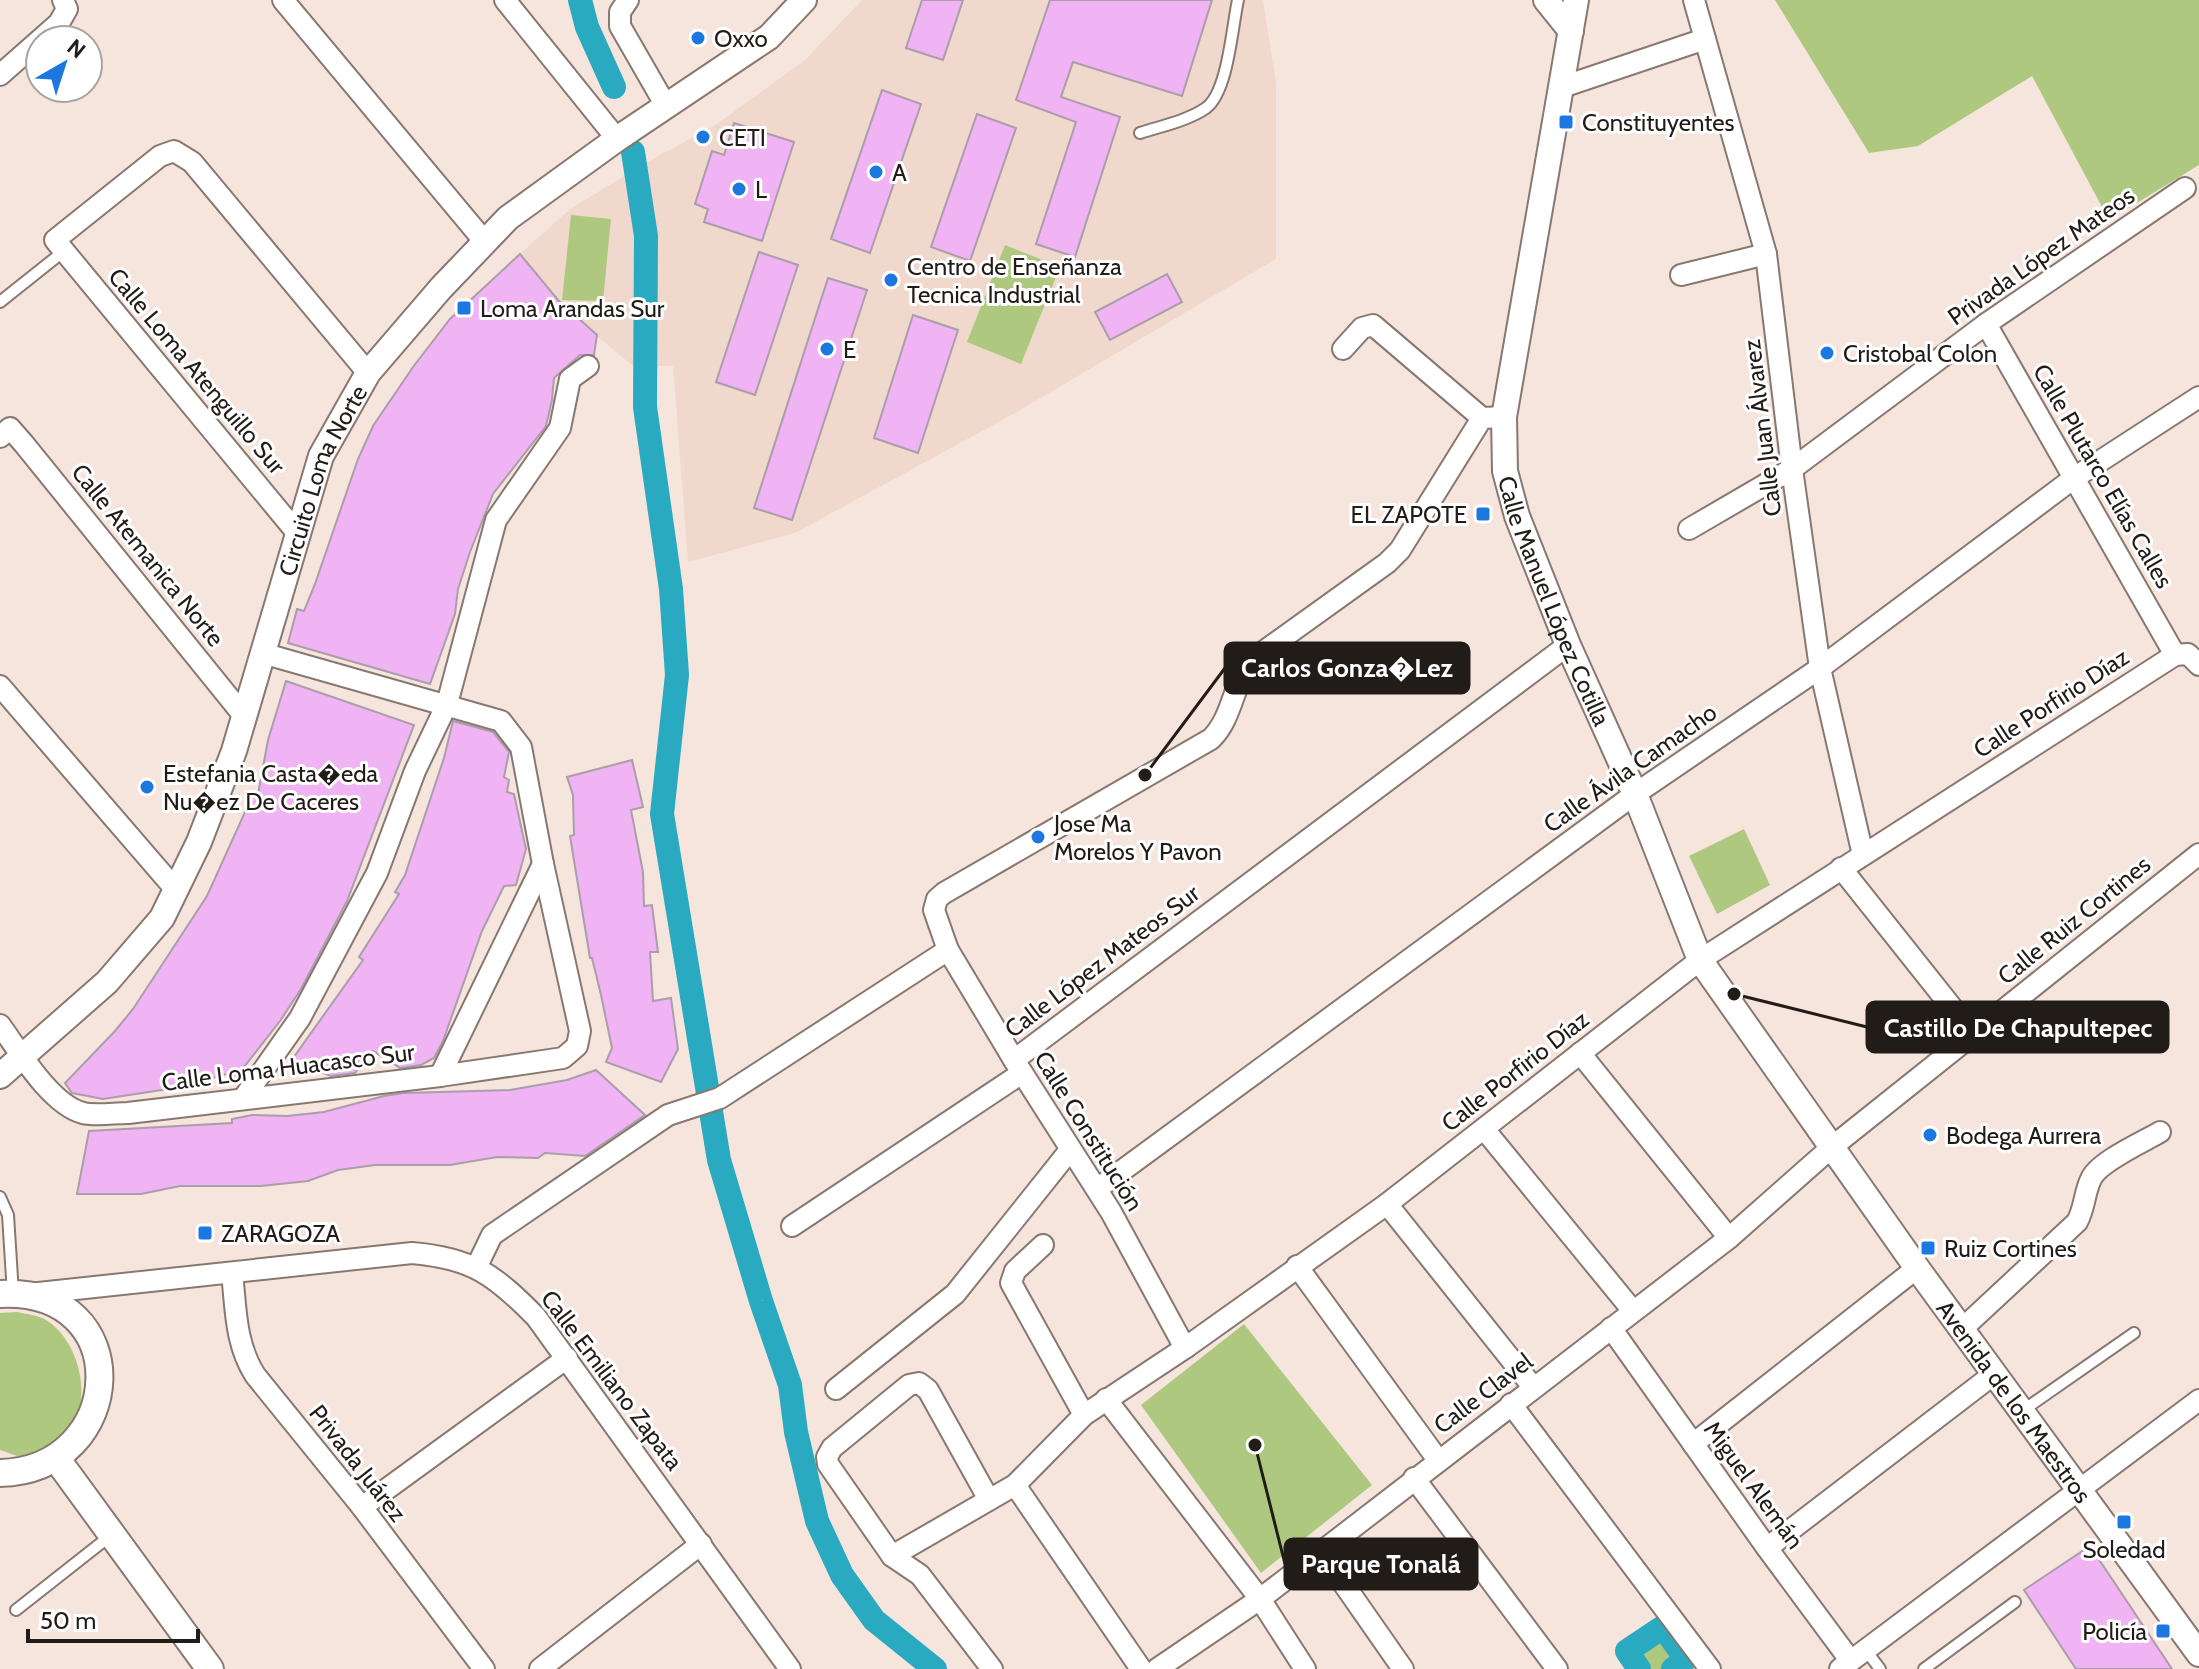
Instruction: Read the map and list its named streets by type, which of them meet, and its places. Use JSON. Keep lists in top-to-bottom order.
{
  "streets": {
    "street": [
      "Privada López Mateos",
      "Calle Loma Atenguillo Sur",
      "Calle Juan Álvarez",
      "Calle Plutarco Elías Calles",
      "Circuito Loma Norte",
      "Calle Atemanica Norte",
      "Calle Manuel López Cotilla",
      "Calle Porfirio Díaz",
      "Calle Ávila Camacho",
      "Calle Ruiz Cortines",
      "Calle López Mateos Sur",
      "Calle Loma Huacasco Sur",
      "Calle Constitución",
      "Calle Emiliano Zapata",
      "Calle Clavel",
      "Avenida de los Maestros",
      "Privada Juárez",
      "Miguel Alemán"
    ]
  },
  "crossings": [
    ["Privada López Mateos", "Calle Juan Álvarez"],
    ["Privada López Mateos", "Calle Plutarco Elías Calles"],
    ["Calle Loma Atenguillo Sur", "Circuito Loma Norte"],
    ["Calle Juan Álvarez", "Calle Porfirio Díaz"],
    ["Calle Juan Álvarez", "Calle Ávila Camacho"],
    ["Calle Plutarco Elías Calles", "Calle Porfirio Díaz"],
    ["Calle Plutarco Elías Calles", "Calle Ávila Camacho"],
    ["Circuito Loma Norte", "Calle Atemanica Norte"],
    ["Circuito Loma Norte", "Calle Loma Huacasco Sur"],
    ["Calle Manuel López Cotilla", "Calle Porfirio Díaz"],
    ["Calle Manuel López Cotilla", "Calle Ávila Camacho"],
    ["Calle Manuel López Cotilla", "Calle Ruiz Cortines"],
    ["Calle Manuel López Cotilla", "Calle López Mateos Sur"],
    ["Calle Manuel López Cotilla", "Calle Constitución"],
    ["Calle Manuel López Cotilla", "Calle Clavel"],
    ["Calle Manuel López Cotilla", "Avenida de los Maestros"],
    ["Calle Porfirio Díaz", "Calle Constitución"],
    ["Calle Ávila Camacho", "Calle Constitución"],
    ["Calle Ruiz Cortines", "Calle Clavel"],
    ["Calle Ruiz Cortines", "Avenida de los Maestros"],
    ["Calle López Mateos Sur", "Calle Constitución"],
    ["Calle Emiliano Zapata", "Privada Juárez"],
    ["Calle Clavel", "Avenida de los Maestros"],
    ["Calle Clavel", "Miguel Alemán"]
  ],
  "places": {
    "other": [
      "Oxxo",
      "CETI",
      "A",
      "L",
      "Centro de Enseñanza Tecnica Industrial",
      "E",
      "Cristobal Colon",
      "Carlos Gonza�Lez",
      "Estefania Casta�eda Nu�ez De Caceres",
      "Jose Ma Morelos Y Pavon",
      "Castillo De Chapultepec",
      "Bodega Aurrera",
      "Parque Tonalá"
    ],
    "transit": [
      "Constituyentes",
      "Loma Arandas Sur",
      "EL ZAPOTE",
      "ZARAGOZA",
      "Ruiz Cortines",
      "Soledad",
      "Policía"
    ]
  },
  "scale_bar": "50 m",
  "north": "top right"
}
